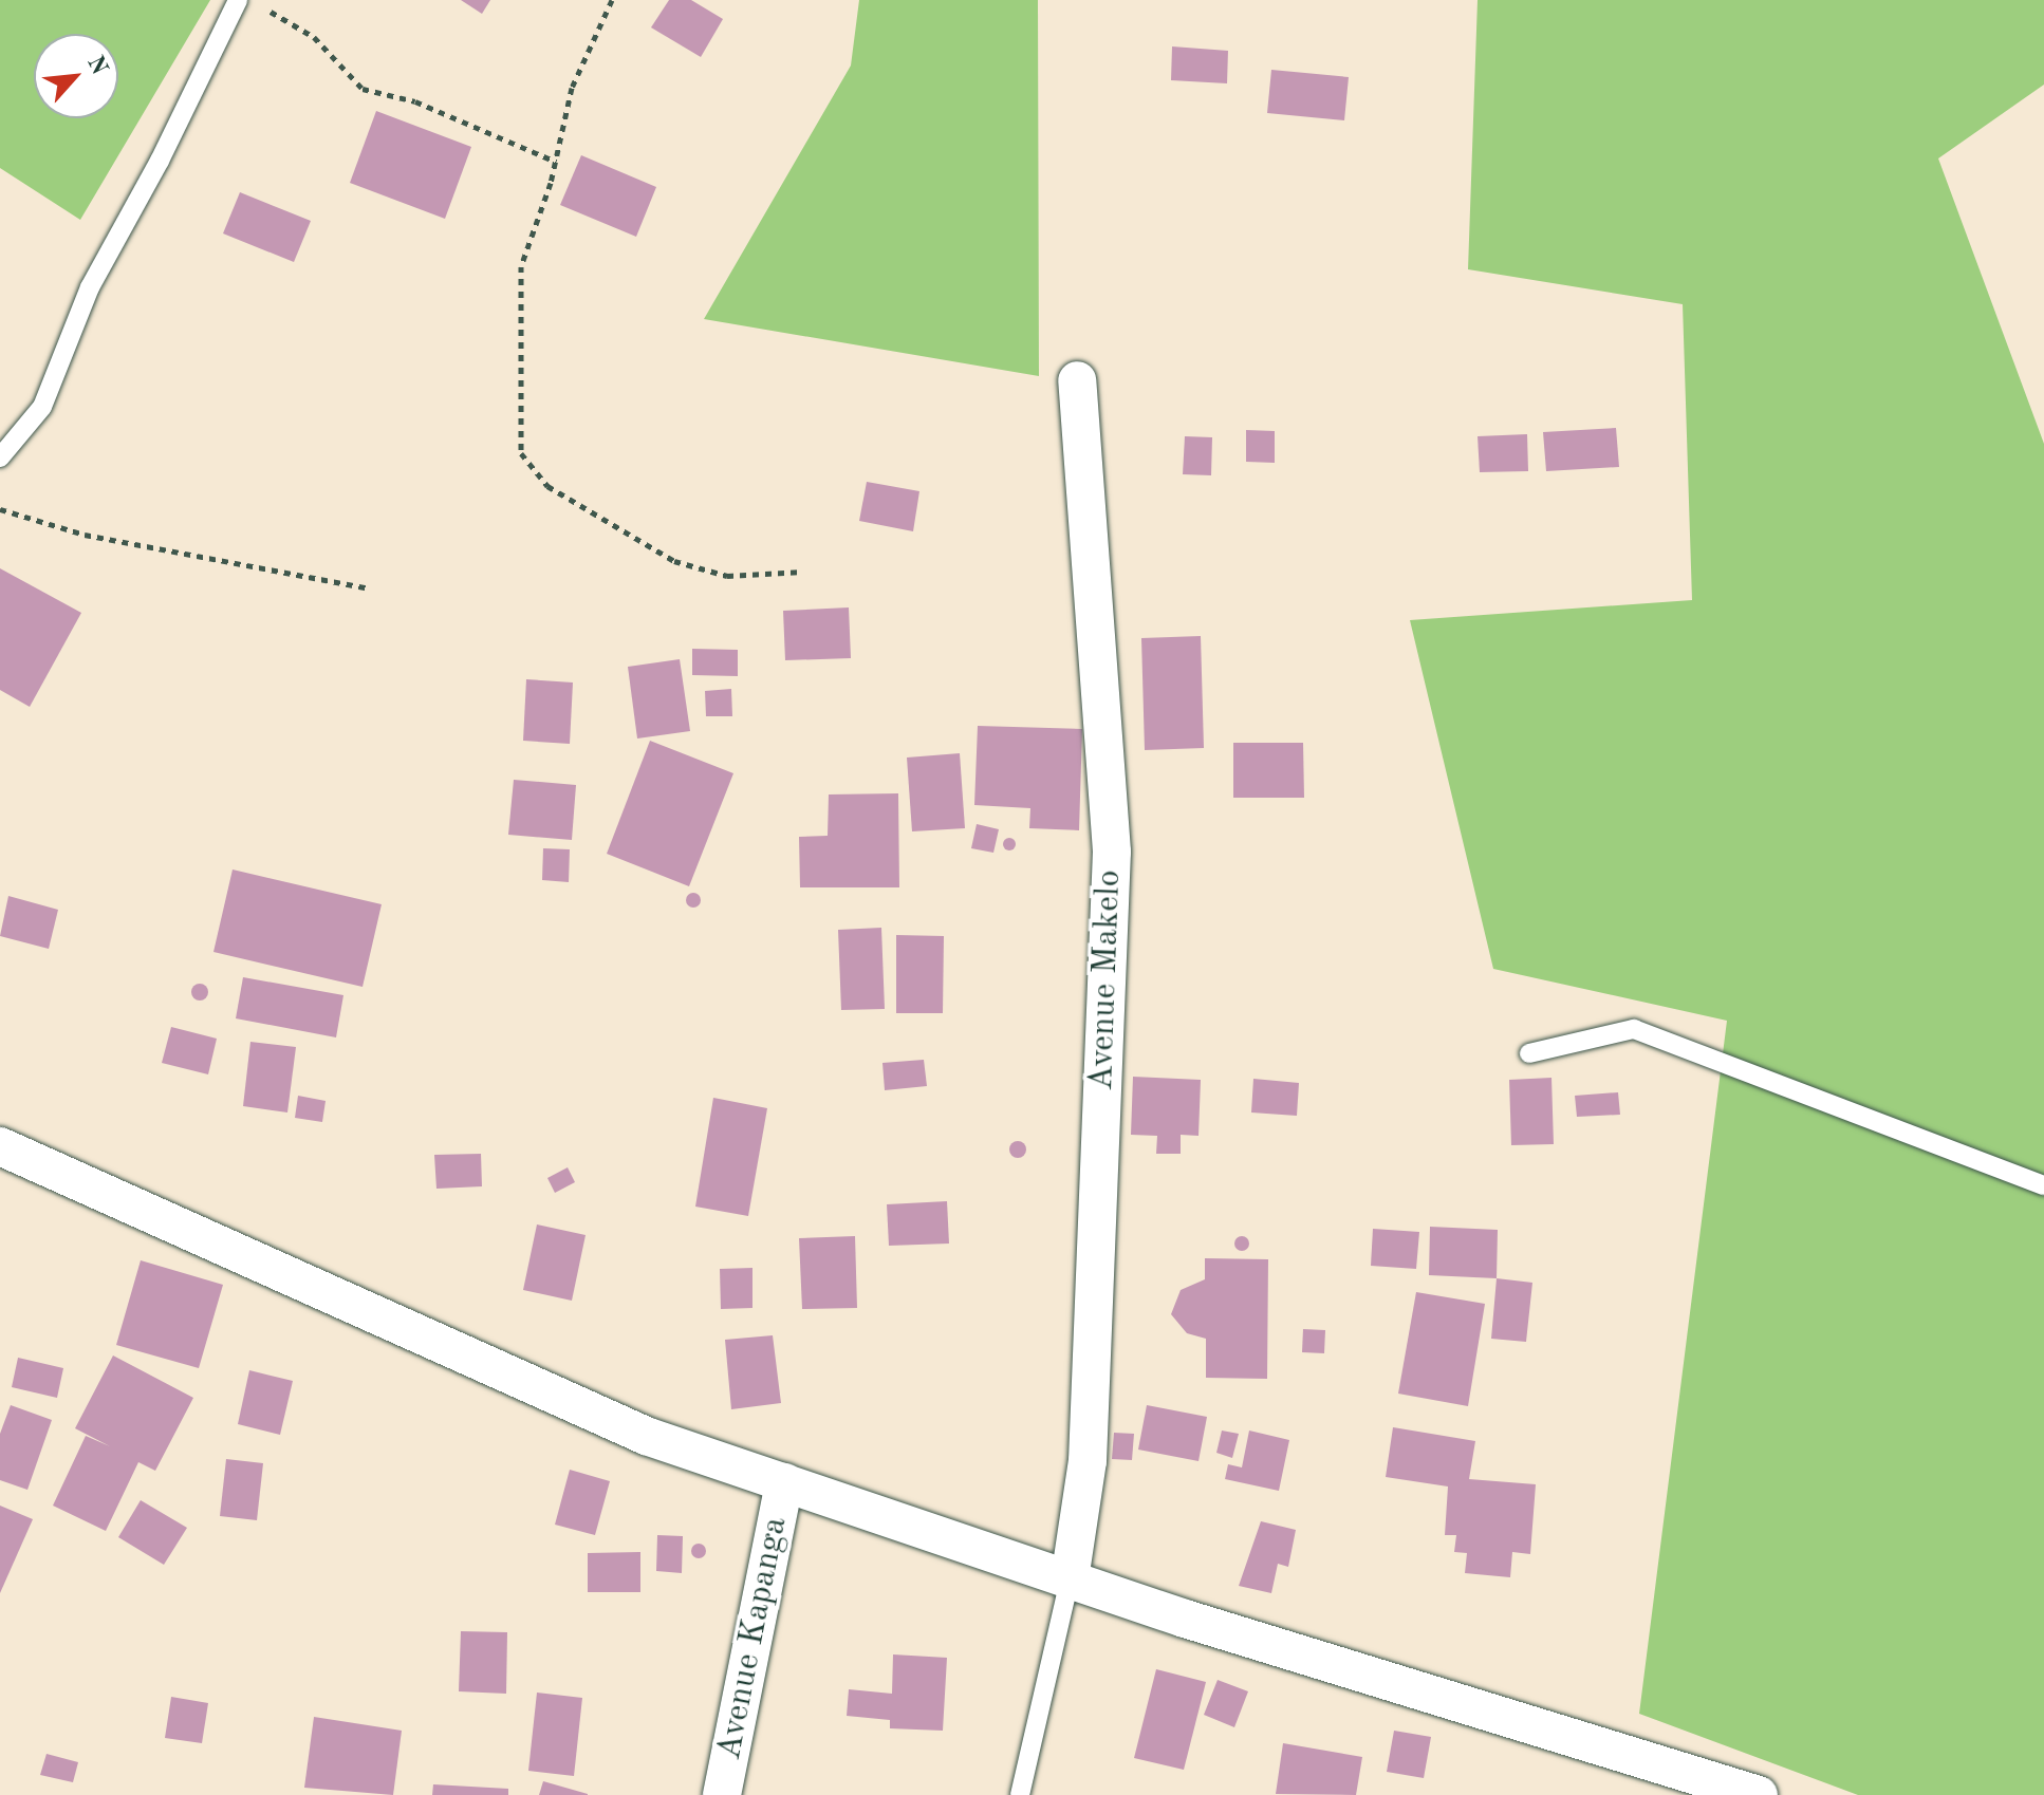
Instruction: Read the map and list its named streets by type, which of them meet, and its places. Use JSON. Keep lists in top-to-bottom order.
{
  "streets": {
    "street": ["Avenue Makelo", "Avenue Kapanga"]
  },
  "north": "top right"
}
